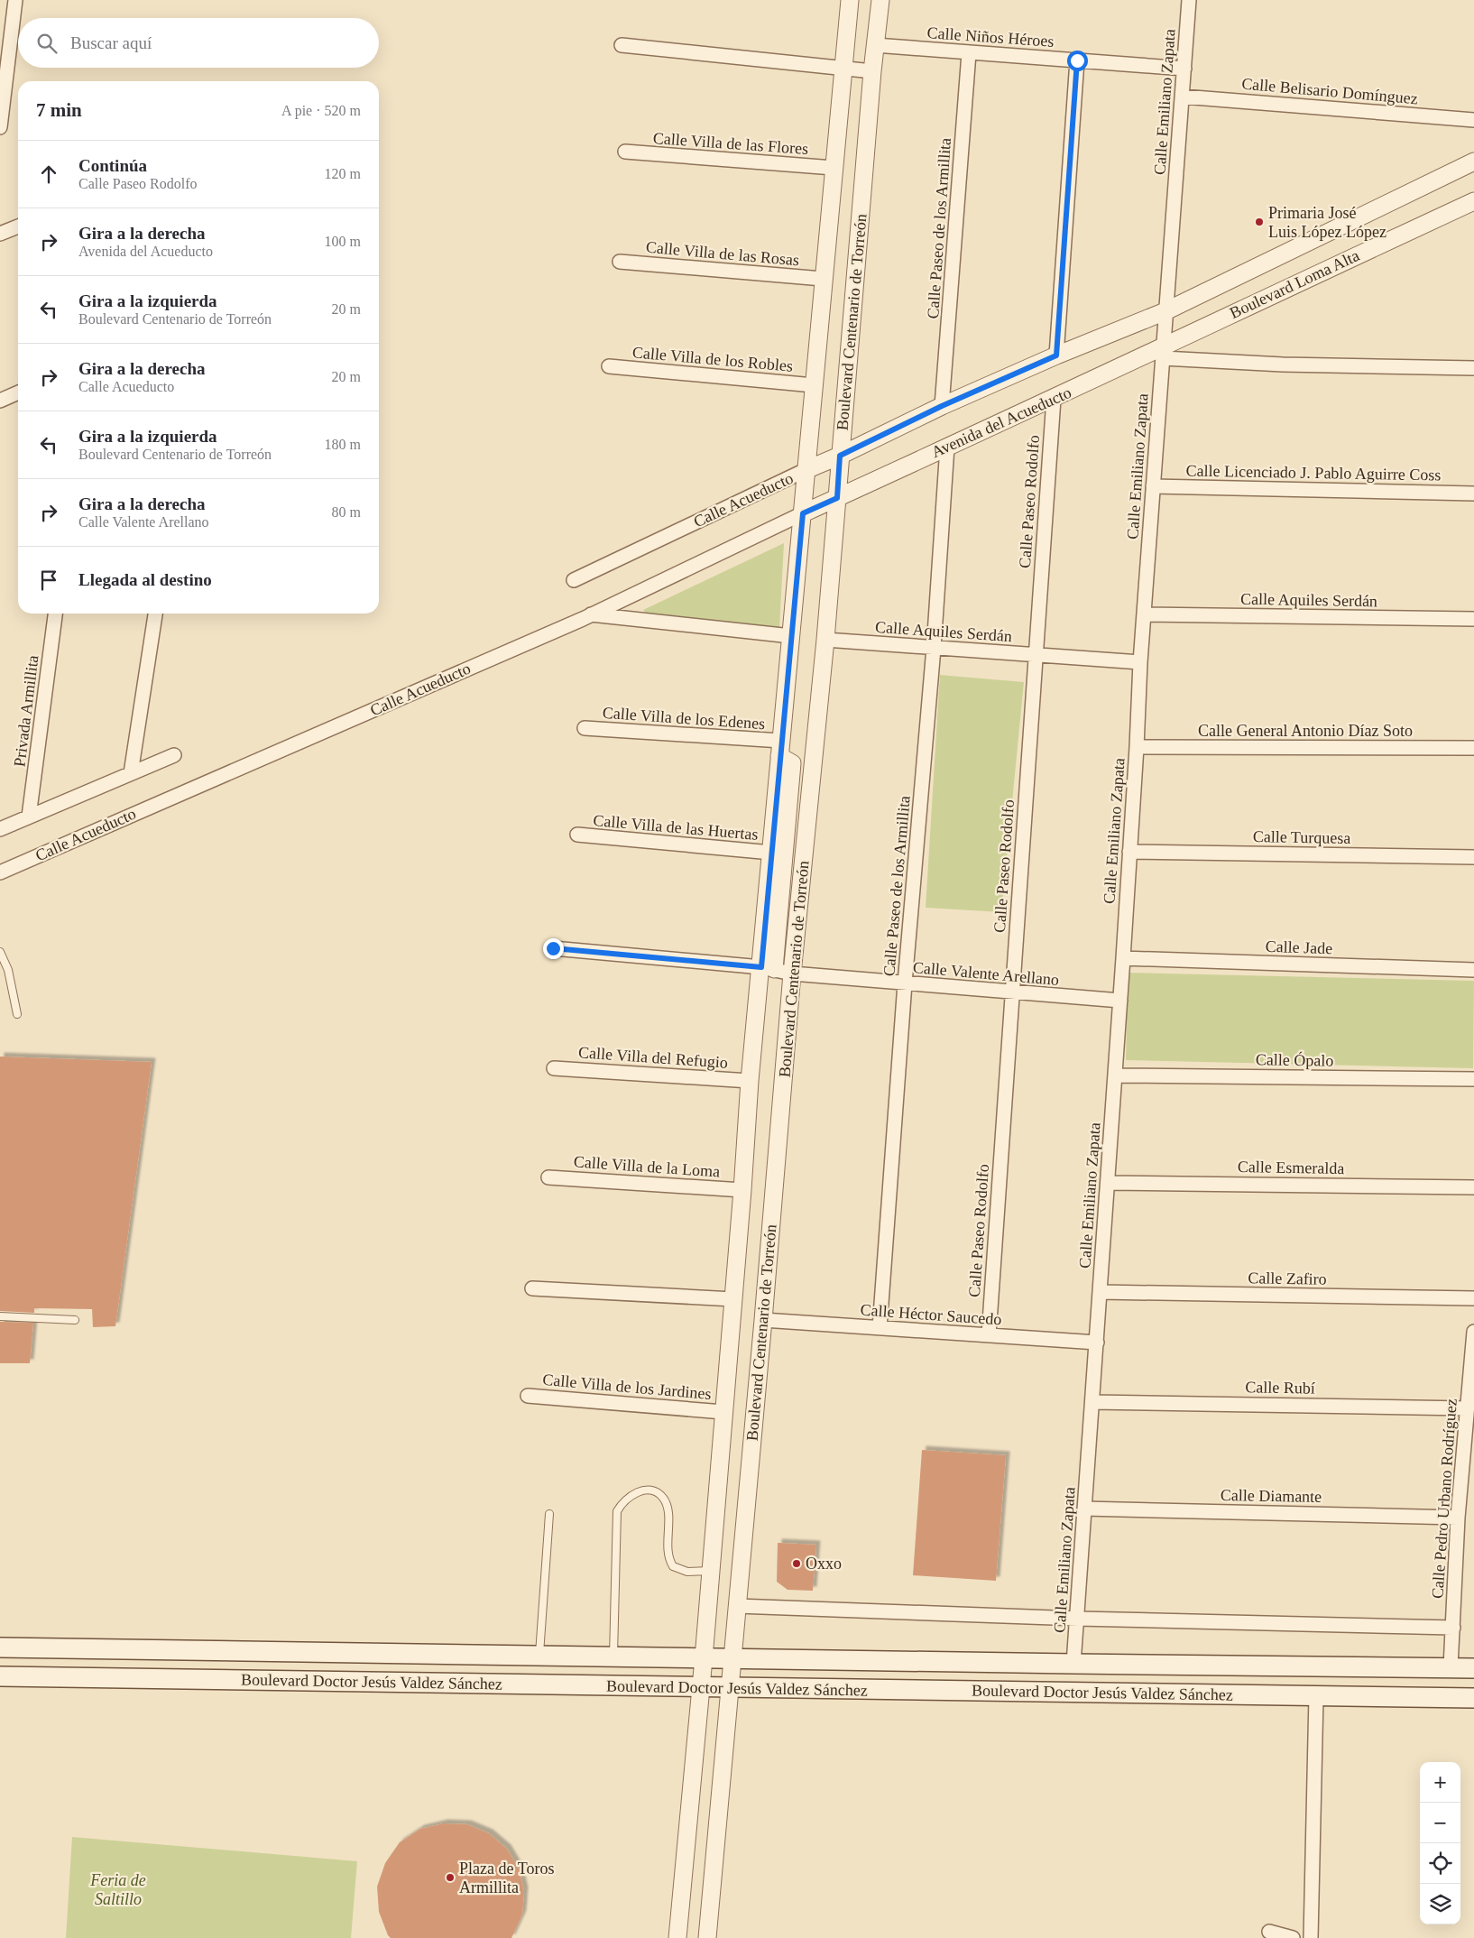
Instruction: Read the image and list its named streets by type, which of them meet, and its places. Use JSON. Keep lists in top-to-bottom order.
{
  "streets": {
    "main road": ["Boulevard Doctor Jesús Valdez Sánchez"],
    "street": [
      "Calle Niños Héroes",
      "Calle Belisario Domínguez",
      "Calle Emiliano Zapata",
      "Calle Villa de las Flores",
      "Calle Paseo de los Armillita",
      "Calle Villa de las Rosas",
      "Boulevard Loma Alta",
      "Boulevard Centenario de Torreón",
      "Calle Villa de los Robles",
      "Avenida del Acueducto",
      "Calle Licenciado J. Pablo Aguirre Coss",
      "Calle Acueducto",
      "Calle Paseo Rodolfo",
      "Calle Aquiles Serdán",
      "Privada Armillita",
      "Calle Villa de los Edenes",
      "Calle General Antonio Díaz Soto",
      "Calle Villa de las Huertas",
      "Calle Turquesa",
      "Calle Jade",
      "Calle Valente Arellano",
      "Calle Villa del Refugio",
      "Calle Ópalo",
      "Calle Villa de la Loma",
      "Calle Esmeralda",
      "Calle Zafiro",
      "Calle Héctor Saucedo",
      "Calle Villa de los Jardines",
      "Calle Rubí",
      "Calle Diamante",
      "Calle Pedro Urbano Rodríguez"
    ]
  },
  "crossings": [
    ["Calle Niños Héroes", "Calle Emiliano Zapata"],
    ["Calle Niños Héroes", "Calle Paseo de los Armillita"],
    ["Calle Niños Héroes", "Boulevard Centenario de Torreón"],
    ["Calle Belisario Domínguez", "Calle Emiliano Zapata"],
    ["Calle Emiliano Zapata", "Boulevard Loma Alta"],
    ["Calle Emiliano Zapata", "Avenida del Acueducto"],
    ["Calle Emiliano Zapata", "Calle Licenciado J. Pablo Aguirre Coss"],
    ["Calle Emiliano Zapata", "Calle Aquiles Serdán"],
    ["Calle Emiliano Zapata", "Calle General Antonio Díaz Soto"],
    ["Calle Emiliano Zapata", "Calle Turquesa"],
    ["Calle Emiliano Zapata", "Calle Jade"],
    ["Calle Emiliano Zapata", "Calle Valente Arellano"],
    ["Calle Emiliano Zapata", "Calle Ópalo"],
    ["Calle Emiliano Zapata", "Calle Esmeralda"],
    ["Calle Emiliano Zapata", "Calle Zafiro"],
    ["Calle Emiliano Zapata", "Calle Héctor Saucedo"],
    ["Calle Emiliano Zapata", "Calle Rubí"],
    ["Calle Emiliano Zapata", "Calle Diamante"],
    ["Calle Emiliano Zapata", "Boulevard Doctor Jesús Valdez Sánchez"],
    ["Calle Villa de las Flores", "Boulevard Centenario de Torreón"],
    ["Calle Paseo de los Armillita", "Avenida del Acueducto"],
    ["Calle Paseo de los Armillita", "Calle Aquiles Serdán"],
    ["Calle Paseo de los Armillita", "Calle Valente Arellano"],
    ["Calle Paseo de los Armillita", "Calle Héctor Saucedo"],
    ["Calle Villa de las Rosas", "Boulevard Centenario de Torreón"],
    ["Boulevard Loma Alta", "Avenida del Acueducto"],
    ["Boulevard Centenario de Torreón", "Calle Villa de los Robles"],
    ["Boulevard Centenario de Torreón", "Avenida del Acueducto"],
    ["Boulevard Centenario de Torreón", "Calle Acueducto"],
    ["Boulevard Centenario de Torreón", "Calle Aquiles Serdán"],
    ["Boulevard Centenario de Torreón", "Calle Villa de los Edenes"],
    ["Boulevard Centenario de Torreón", "Calle Villa de las Huertas"],
    ["Boulevard Centenario de Torreón", "Calle Valente Arellano"],
    ["Boulevard Centenario de Torreón", "Calle Villa del Refugio"],
    ["Boulevard Centenario de Torreón", "Calle Villa de la Loma"],
    ["Boulevard Centenario de Torreón", "Calle Héctor Saucedo"],
    ["Boulevard Centenario de Torreón", "Calle Villa de los Jardines"],
    ["Boulevard Centenario de Torreón", "Boulevard Doctor Jesús Valdez Sánchez"],
    ["Avenida del Acueducto", "Calle Acueducto"],
    ["Avenida del Acueducto", "Calle Paseo Rodolfo"],
    ["Calle Paseo Rodolfo", "Calle Aquiles Serdán"],
    ["Calle Paseo Rodolfo", "Calle Valente Arellano"],
    ["Calle Paseo Rodolfo", "Calle Héctor Saucedo"],
    ["Calle Rubí", "Calle Pedro Urbano Rodríguez"],
    ["Calle Diamante", "Calle Pedro Urbano Rodríguez"],
    ["Calle Pedro Urbano Rodríguez", "Boulevard Doctor Jesús Valdez Sánchez"]
  ],
  "parks": ["Feria de Saltillo"],
  "places": ["Primaria José Luis López López", "Oxxo", "Plaza de Toros Armillita"],
  "page": {
    "search": "Buscar aquí",
    "heading": ["7 min", "A pie · 520 m"],
    "list": [
      ["Continúa", "Calle Paseo Rodolfo", "120 m"],
      ["Gira a la derecha", "Avenida del Acueducto", "100 m"],
      ["Gira a la izquierda", "Boulevard Centenario de Torreón", "20 m"],
      ["Gira a la derecha", "Calle Acueducto", "20 m"],
      ["Gira a la izquierda", "Boulevard Centenario de Torreón", "180 m"],
      ["Gira a la derecha", "Calle Valente Arellano", "80 m"],
      "Llegada al destino"
    ],
    "map_buttons": ["+", "−"]
  }
}
